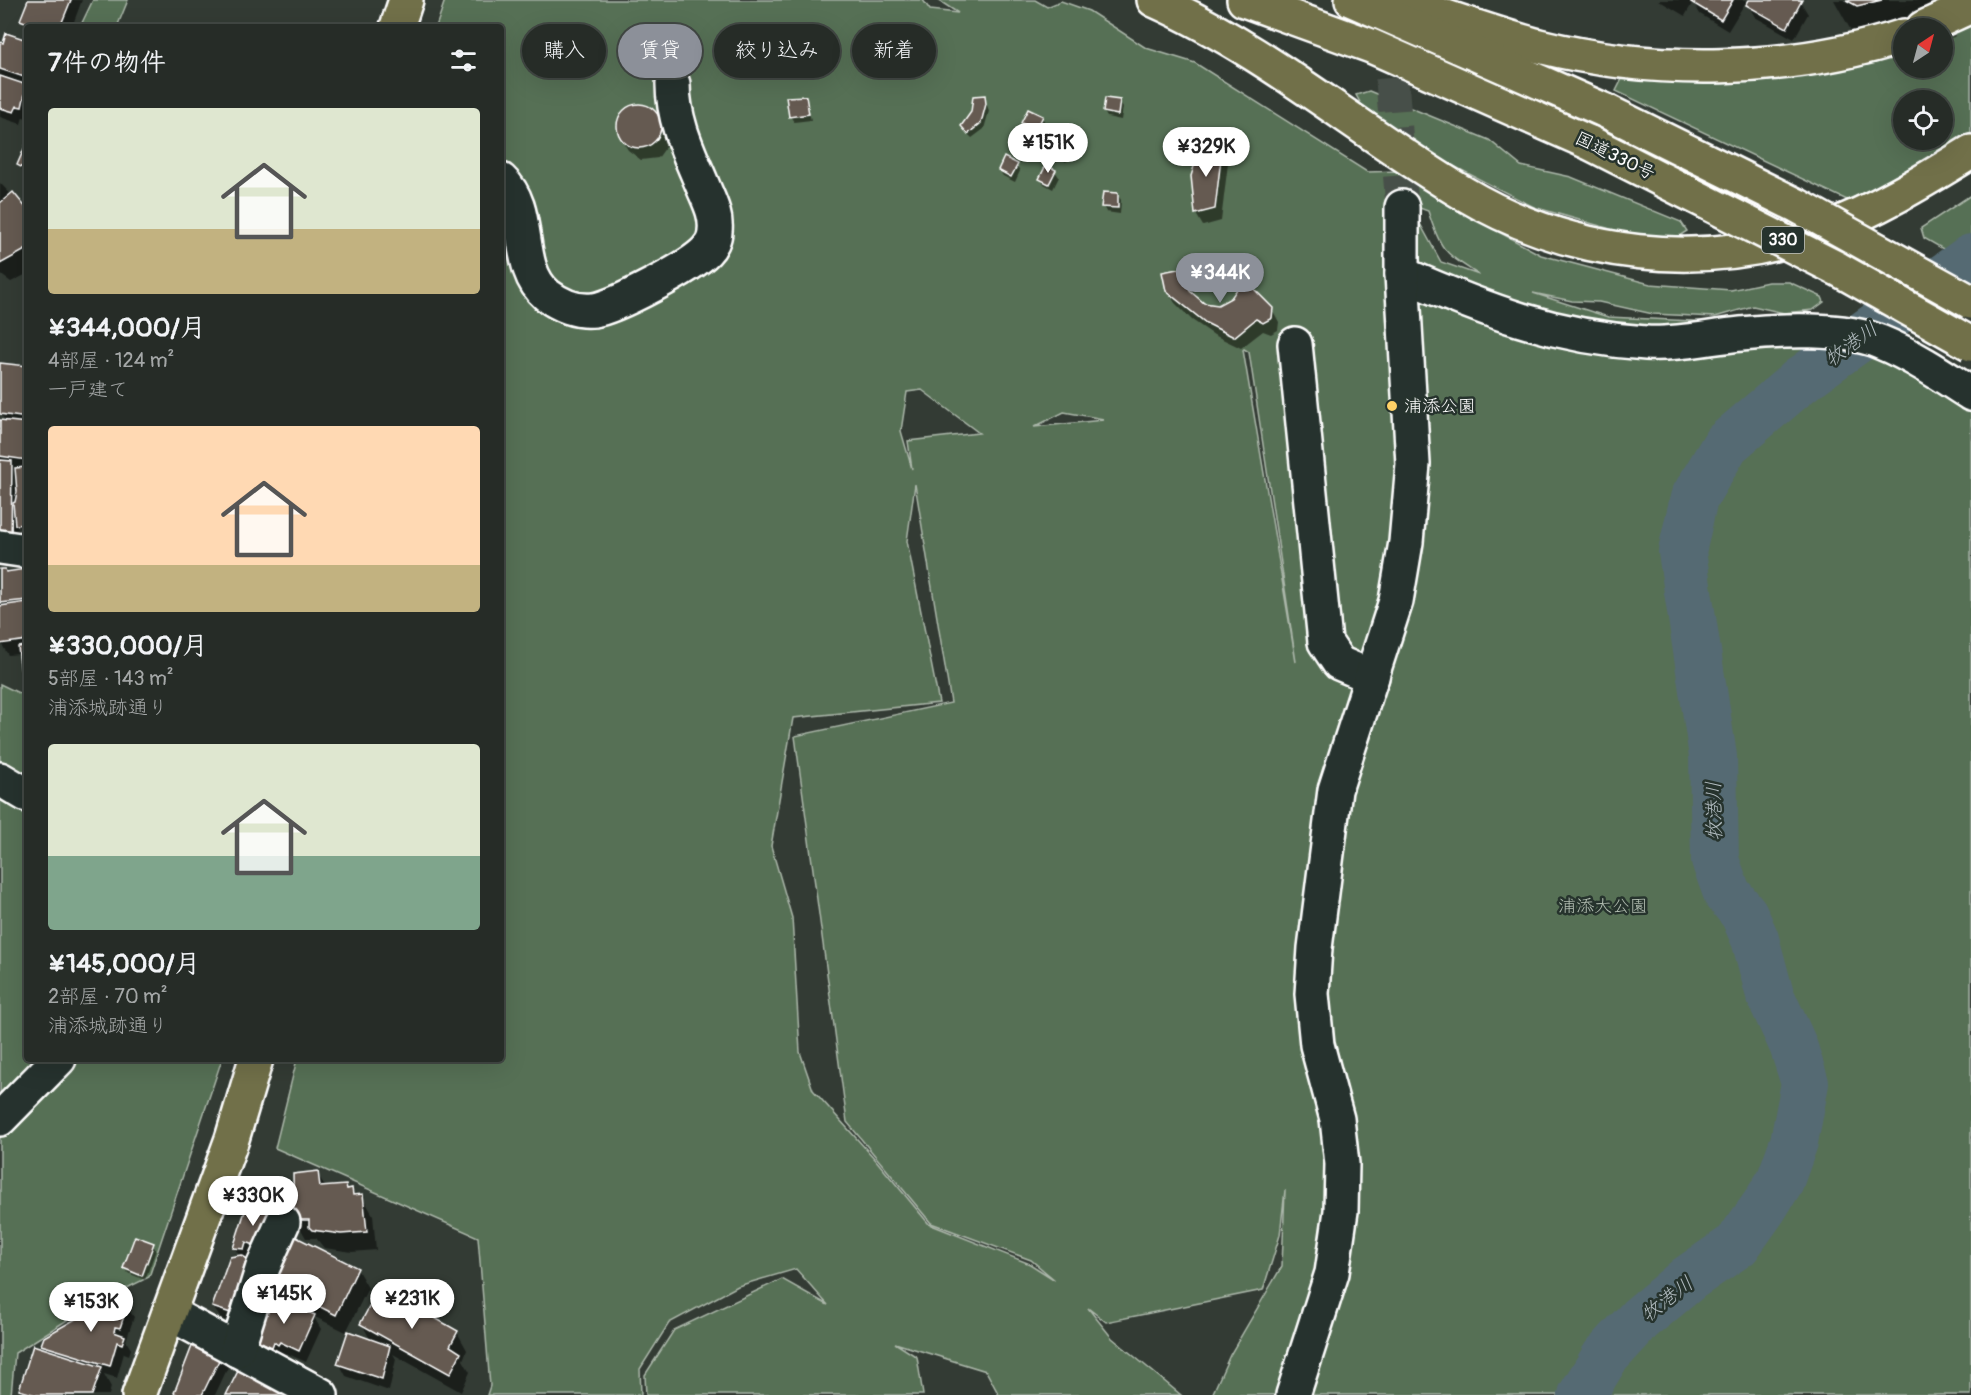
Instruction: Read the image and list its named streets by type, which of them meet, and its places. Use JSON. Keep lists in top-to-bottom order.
{
  "streets": {
    "main road": ["国道330号", "330"]
  },
  "water": ["牧港川"],
  "parks": ["浦添大公園"],
  "places": ["浦添公園"],
  "north": "top right",
  "page": {
    "chip": [
      "購入",
      "賃貸",
      "絞り込み",
      "新着"
    ],
    "heading": "7件の物件",
    "list": [
      {
        "name": "¥344,000/月",
        "note": "4部屋 · 124 m² · 一戸建て"
      },
      {
        "name": "¥330,000/月",
        "note": "5部屋 · 143 m² · 浦添城跡通り"
      },
      {
        "name": "¥145,000/月",
        "note": "2部屋 · 70 m² · 浦添城跡通り"
      }
    ],
    "price": [
      "¥151K",
      "¥329K",
      "¥344K",
      "¥330K",
      "¥145K",
      "¥231K",
      "¥153K"
    ]
  }
}
